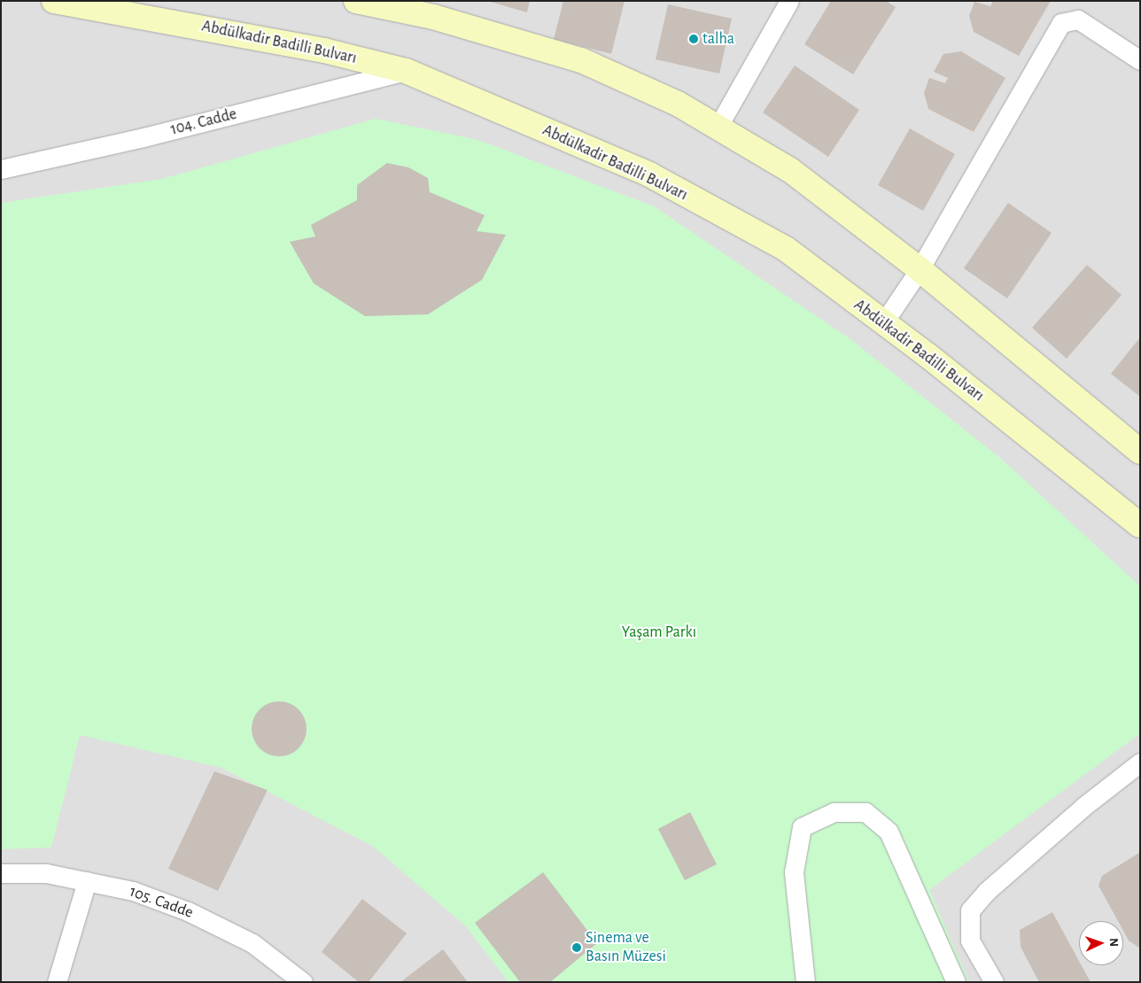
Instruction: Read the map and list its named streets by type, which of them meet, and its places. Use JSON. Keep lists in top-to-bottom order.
{
  "streets": {
    "main road": ["Abdülkadir Badilli Bulvarı"],
    "street": ["104. Cadde", "105. Cadde"]
  },
  "crossings": [
    ["Abdülkadir Badilli Bulvarı", "104. Cadde"]
  ],
  "parks": ["Yaşam Parkı"],
  "places": ["talha", "Sinema ve Basın Müzesi"],
  "north": "right"
}
